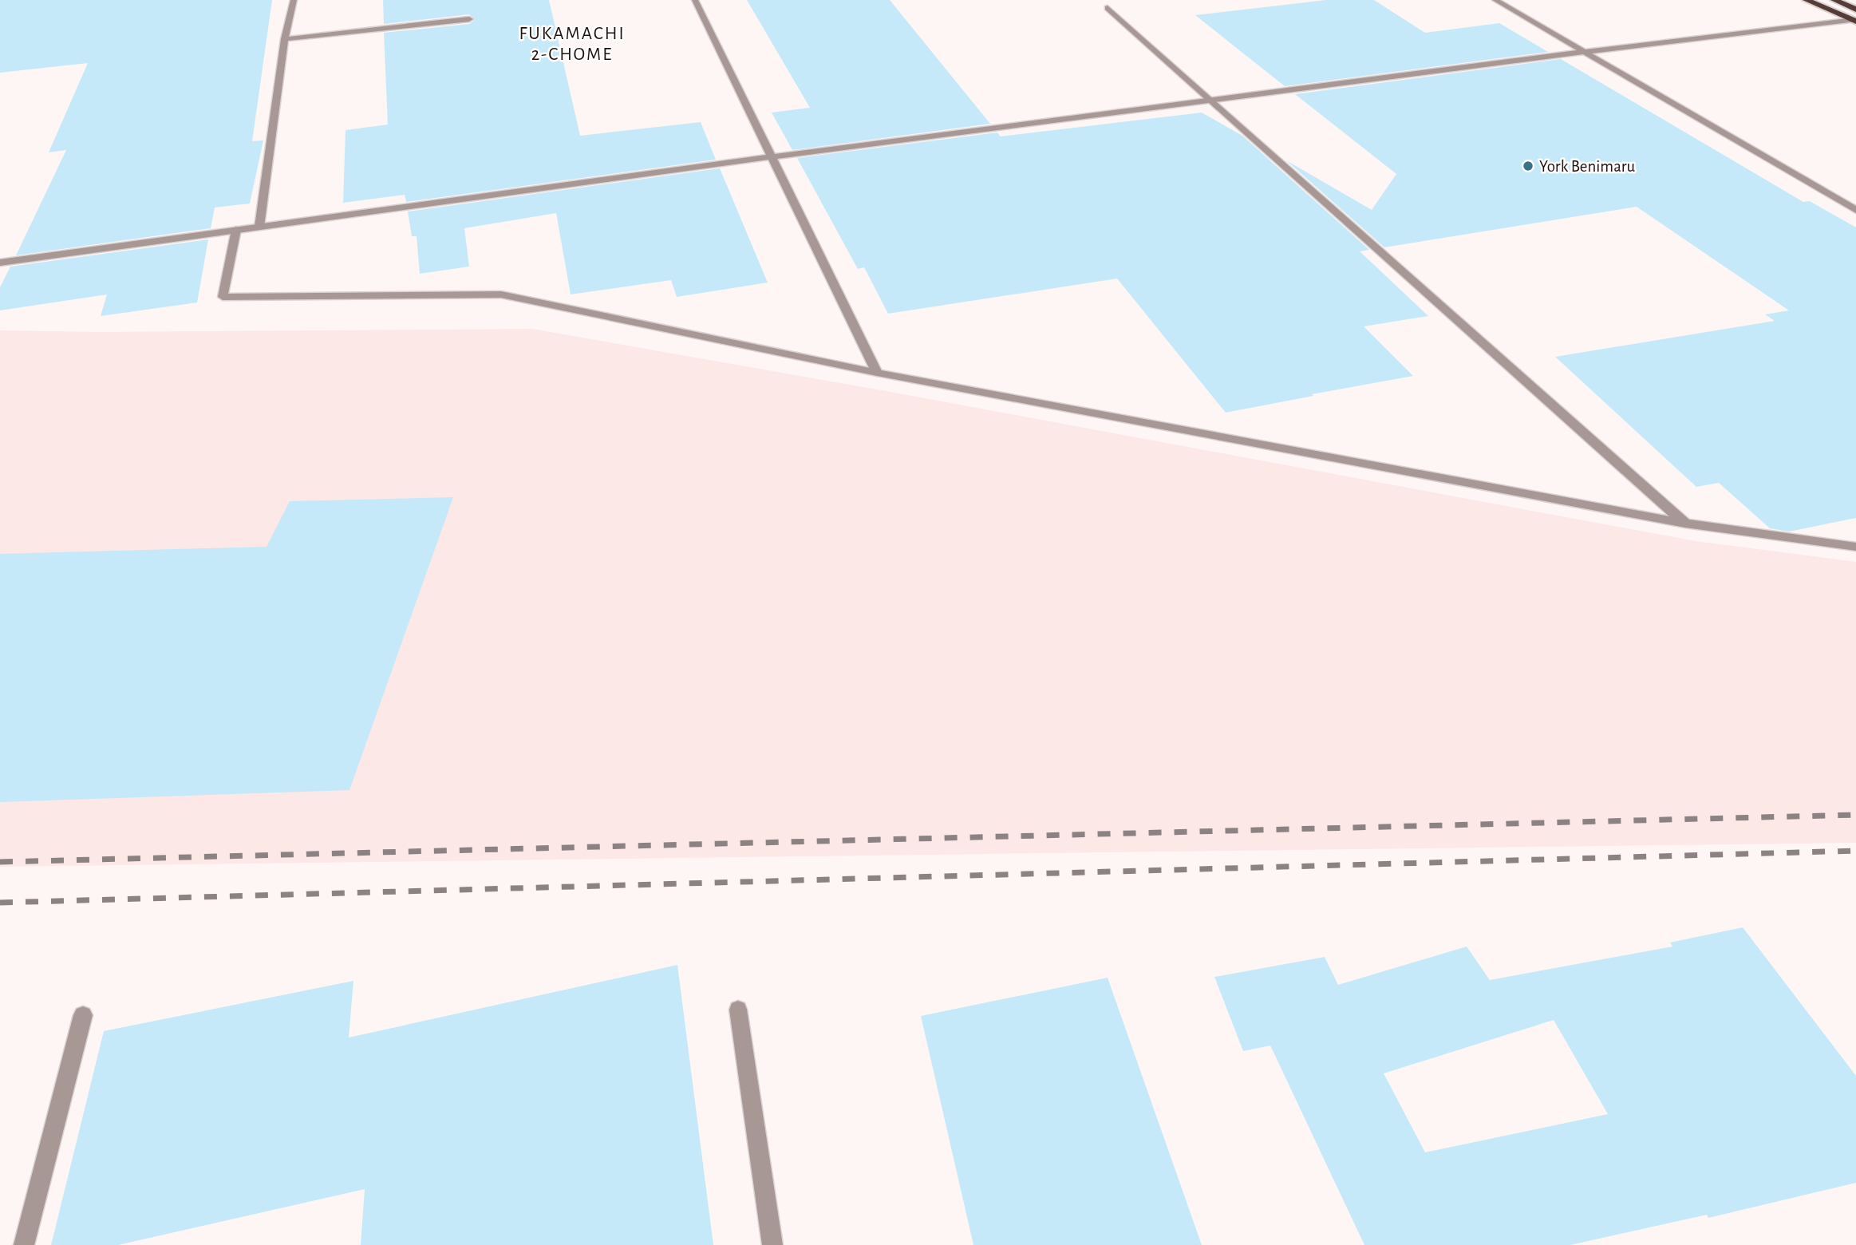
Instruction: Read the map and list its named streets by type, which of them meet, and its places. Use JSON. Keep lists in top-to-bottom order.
{
  "districts": ["FUKAMACHI 2-CHOME"],
  "places": ["York Benimaru"]
}
